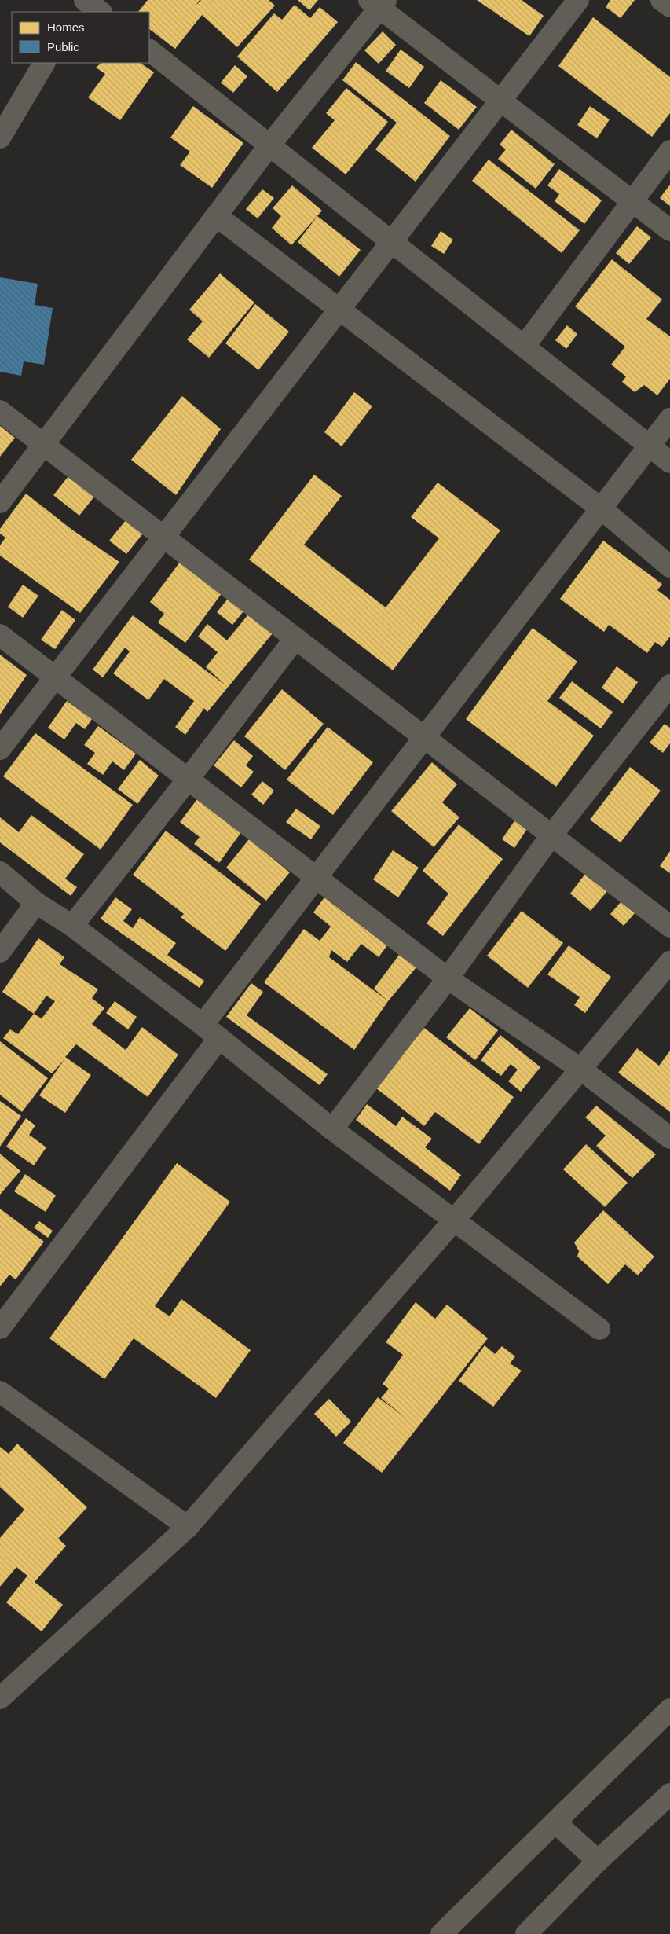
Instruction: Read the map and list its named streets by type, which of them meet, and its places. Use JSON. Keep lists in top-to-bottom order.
{
  "legend": ["Homes", "Public"]
}
